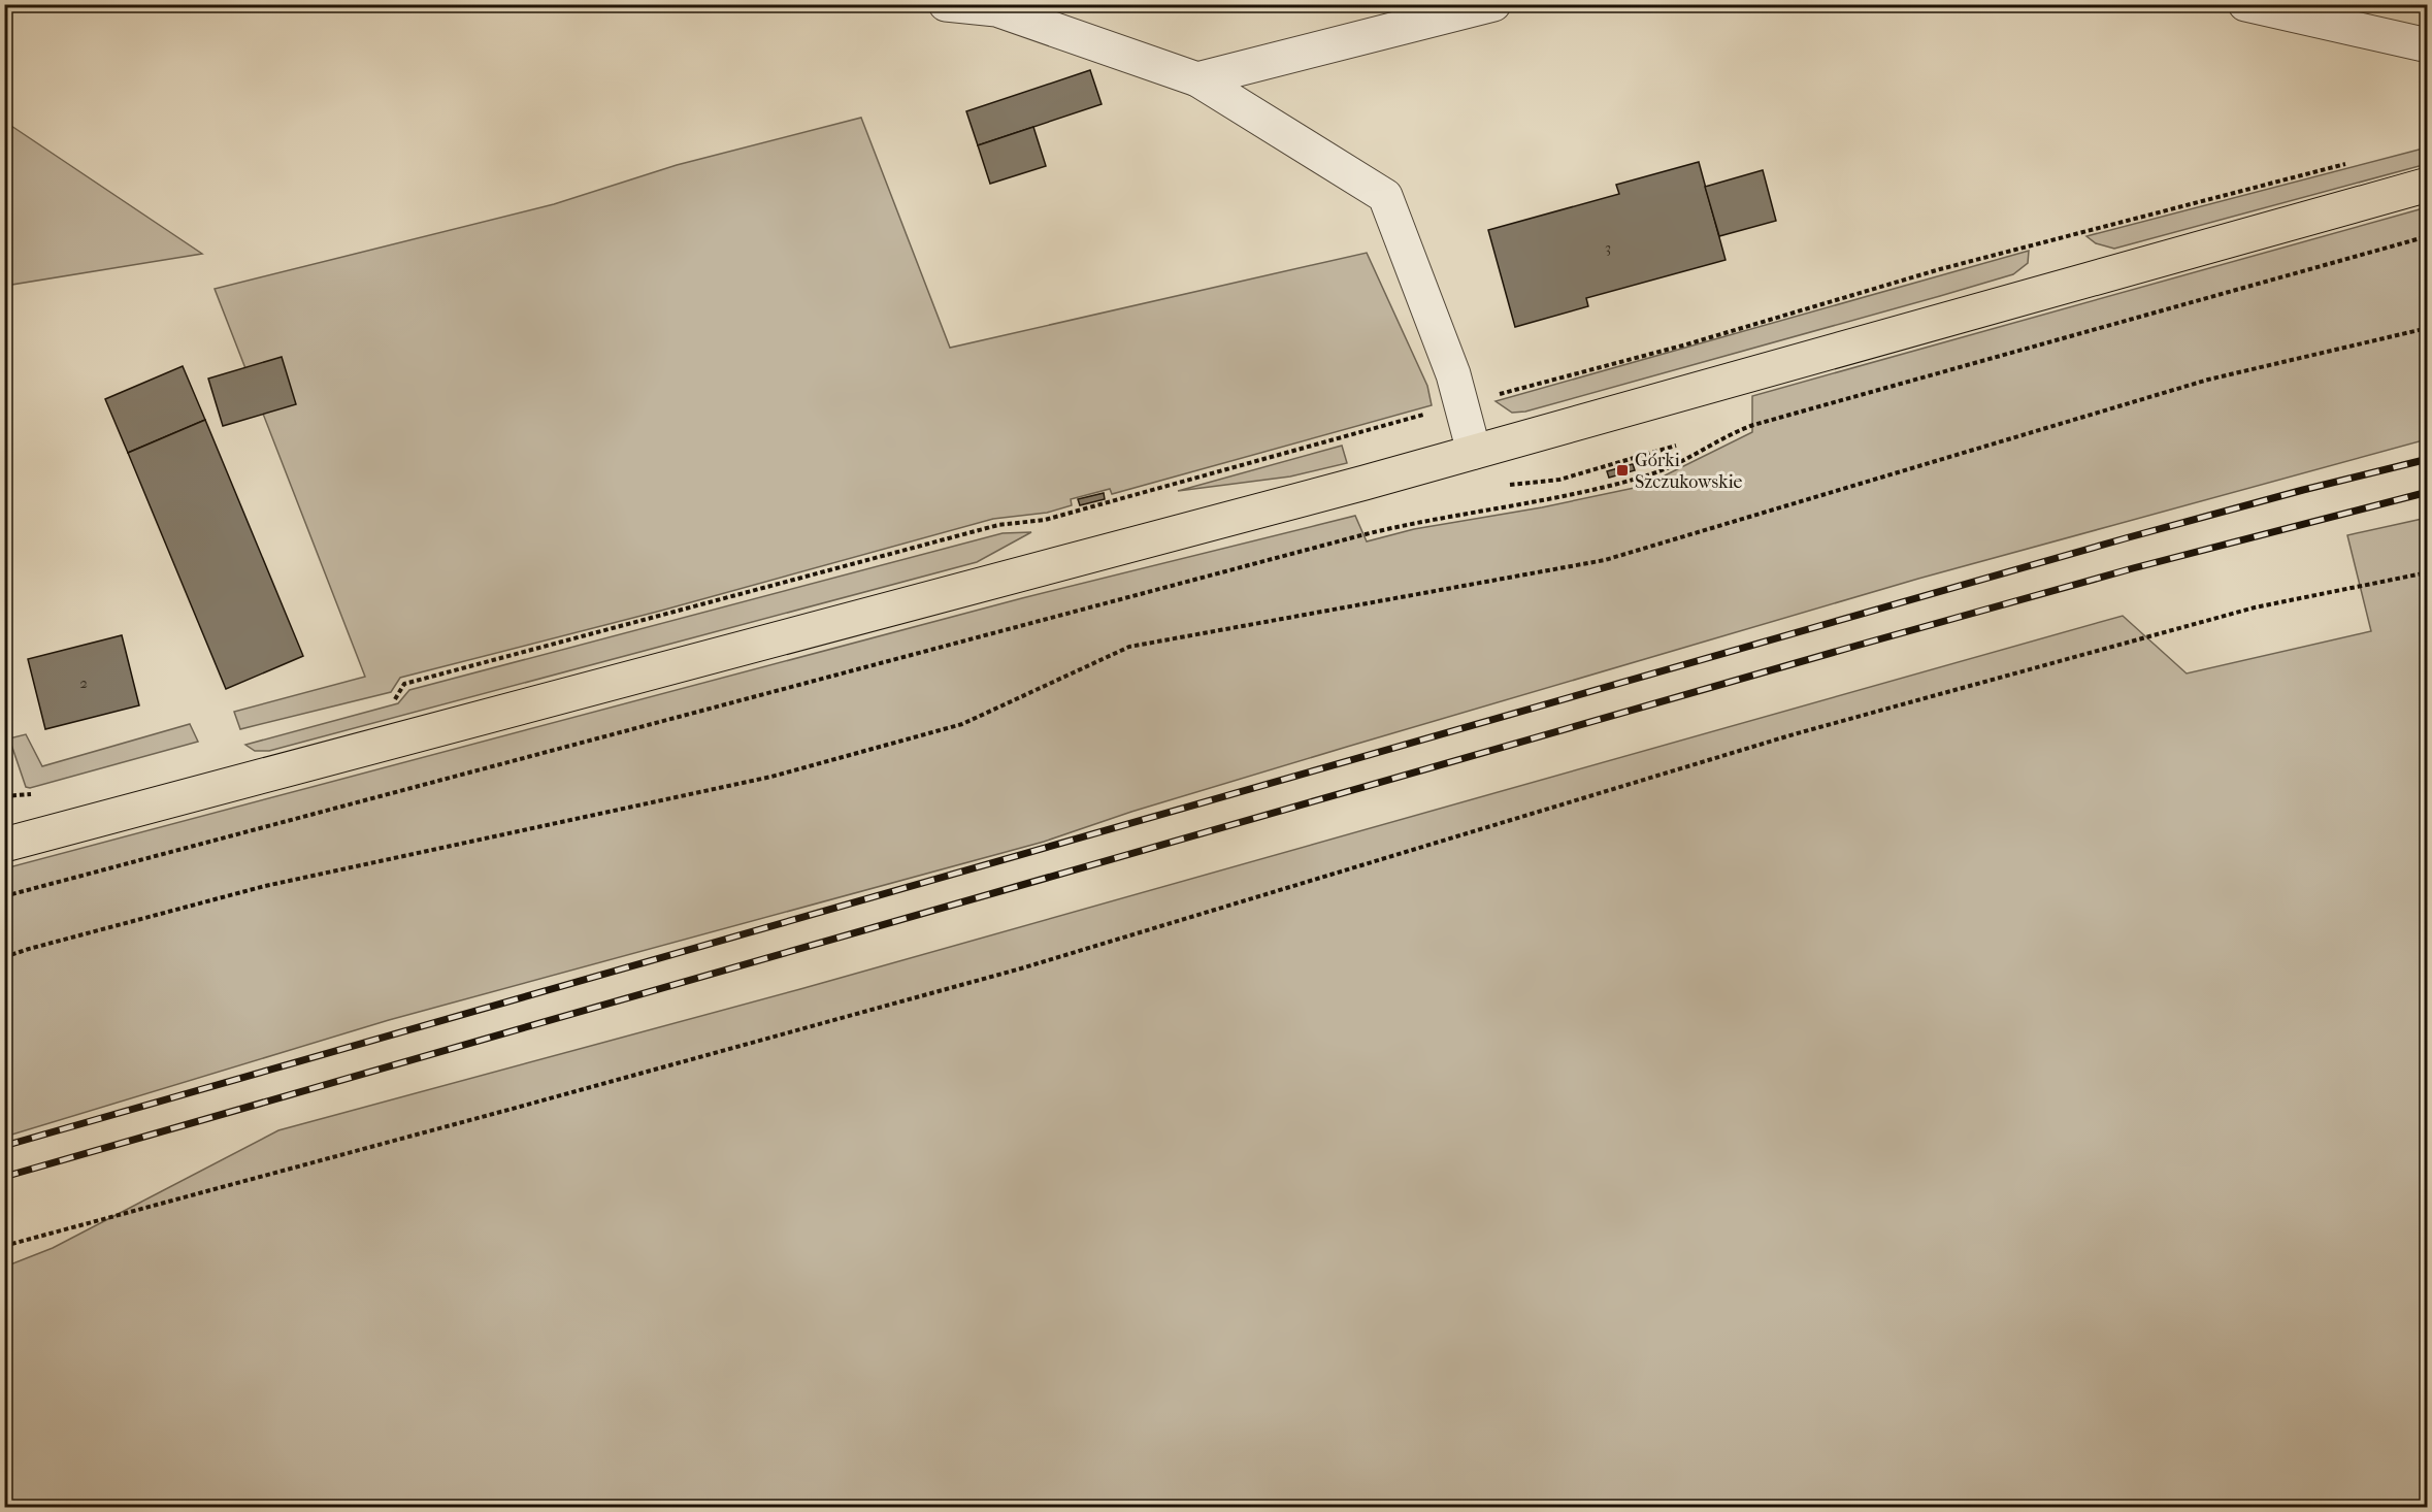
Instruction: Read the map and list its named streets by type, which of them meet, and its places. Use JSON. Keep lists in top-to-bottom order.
{
  "places": {
    "transit": ["Górki Szczukowskie"]
  },
  "house_numbers": ["3", "2"]
}
